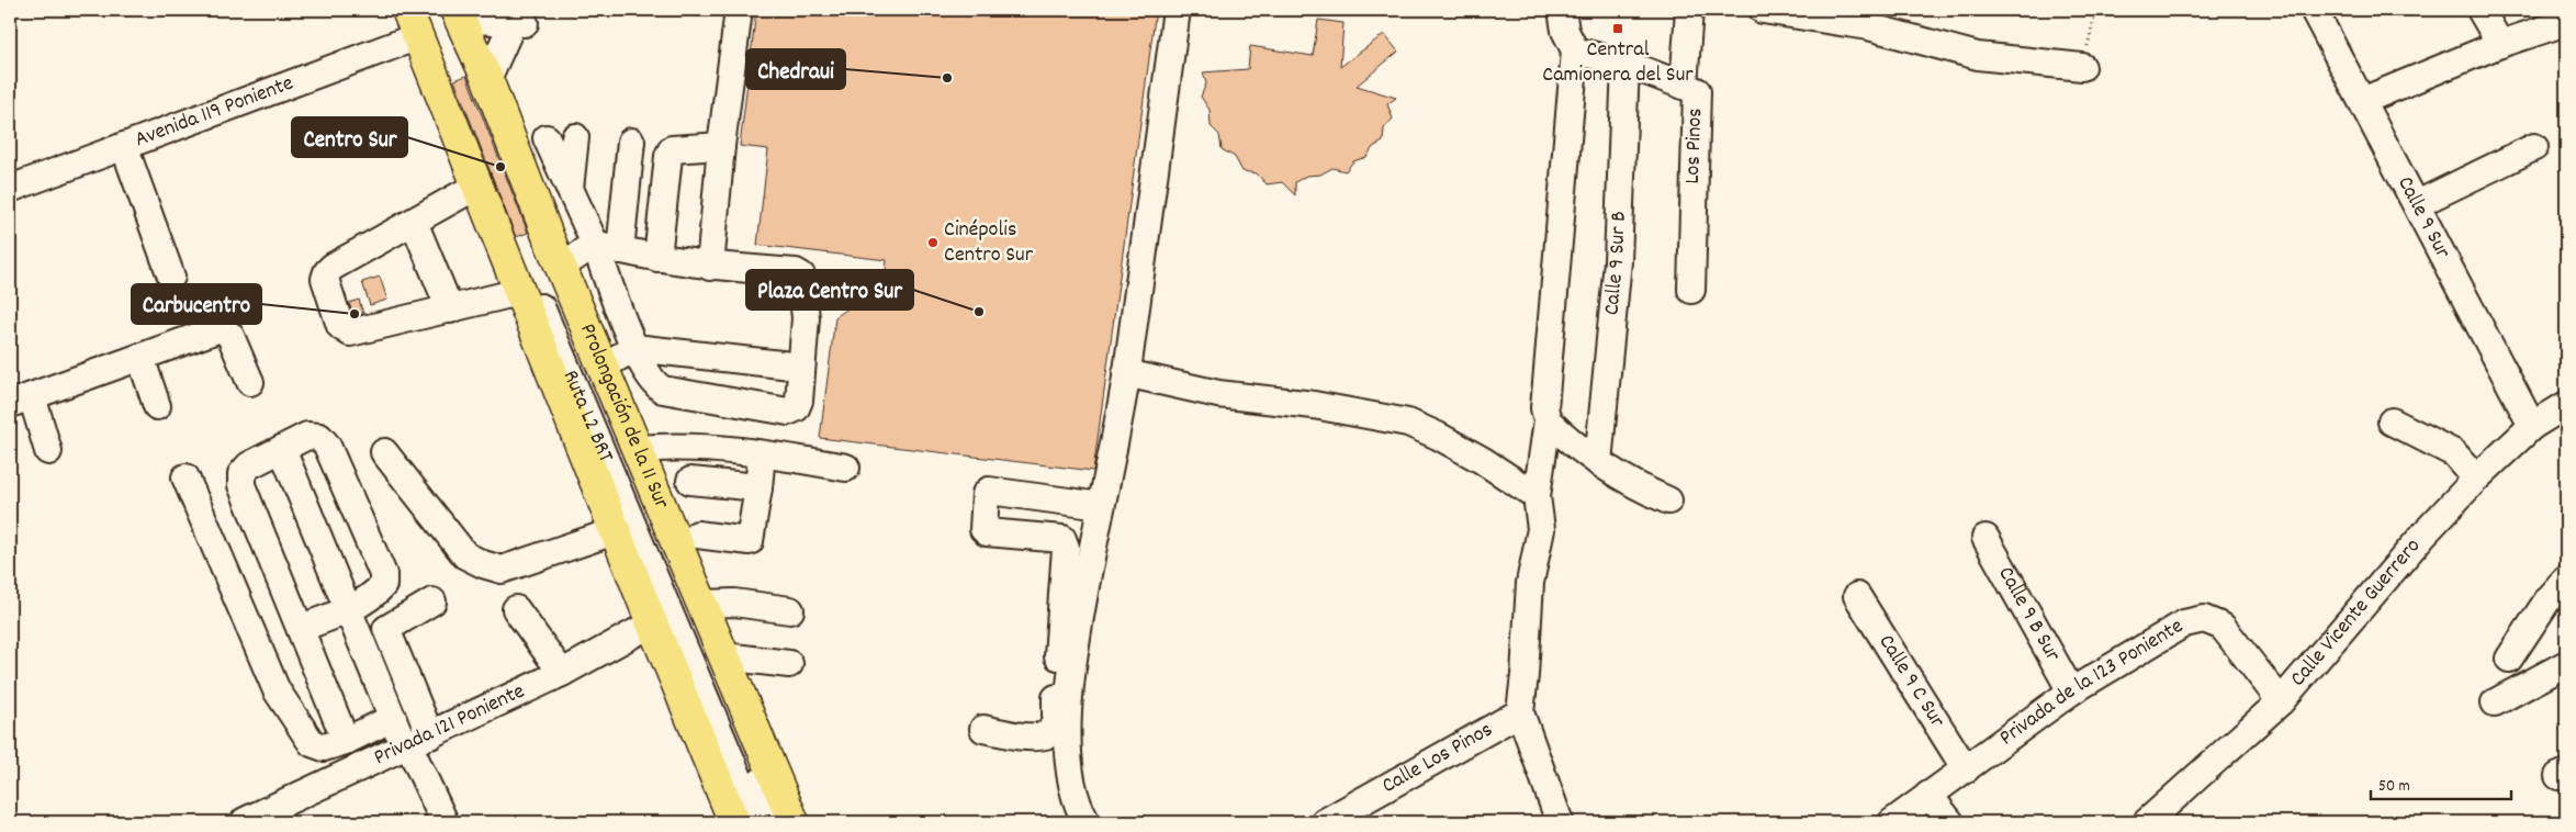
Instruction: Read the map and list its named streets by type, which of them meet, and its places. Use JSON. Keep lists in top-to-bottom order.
{
  "streets": {
    "main road": ["Prolongación de la 11 Sur"],
    "street": [
      "Avenida 119 Poniente",
      "Los Pinos",
      "Calle 9 Sur",
      "Calle 9 Sur B",
      "Ruta L2 BRT",
      "Calle Vicente Guerrero",
      "Calle 9 B Sur",
      "Calle 9 C Sur",
      "Privada de la 123 Poniente",
      "Privada 121 Poniente",
      "Calle Los Pinos"
    ]
  },
  "crossings": [
    ["Avenida 119 Poniente", "Ruta L2 BRT"],
    ["Calle 9 Sur", "Calle Vicente Guerrero"],
    ["Ruta L2 BRT", "Prolongación de la 11 Sur"],
    ["Calle Vicente Guerrero", "Privada de la 123 Poniente"],
    ["Calle 9 B Sur", "Privada de la 123 Poniente"],
    ["Calle 9 C Sur", "Privada de la 123 Poniente"]
  ],
  "places": {
    "transit": ["Central Camionera del Sur"],
    "other": [
      "Chedraui",
      "Centro Sur",
      "Cinépolis Centro Sur",
      "Plaza Centro Sur",
      "Carbucentro"
    ]
  },
  "scale_bar": "50 m"
}
